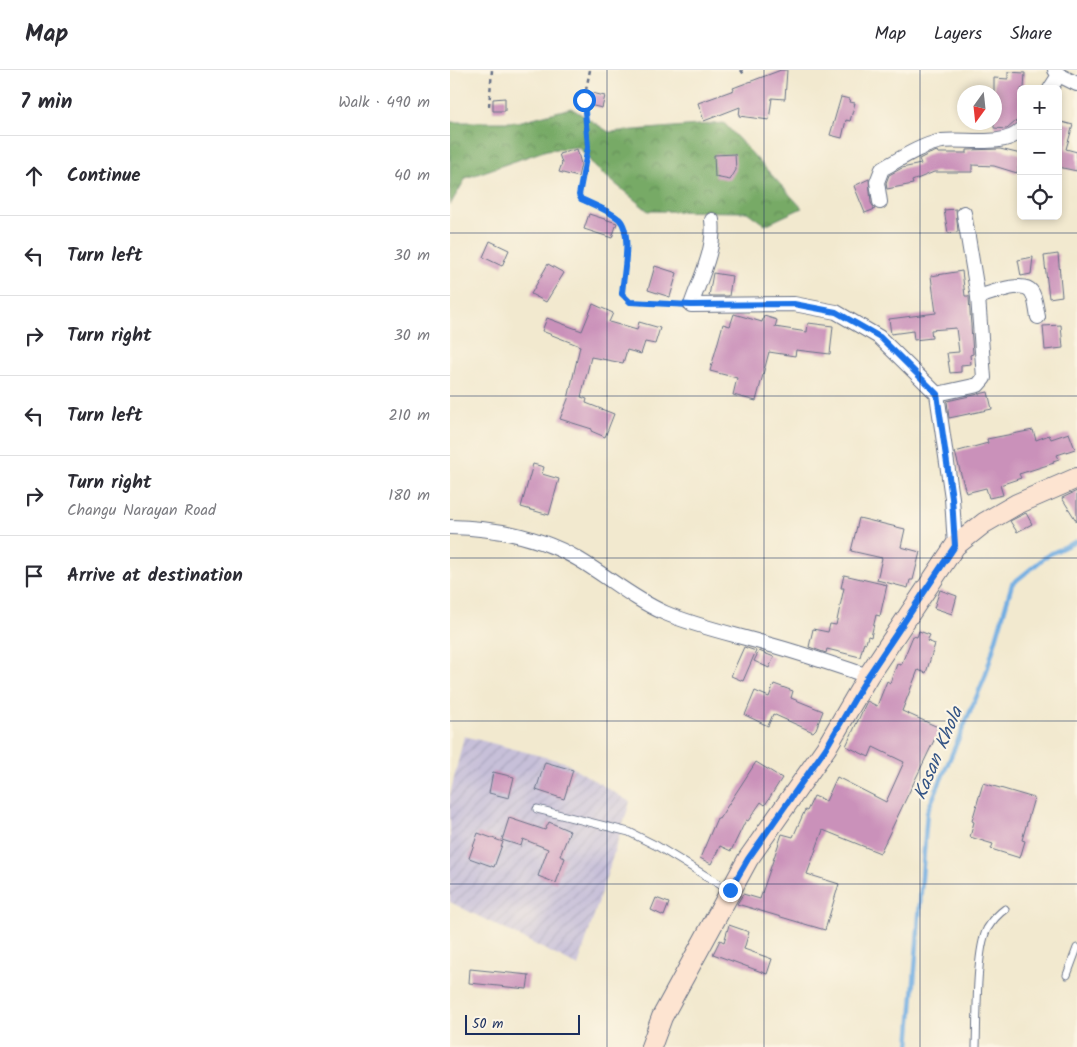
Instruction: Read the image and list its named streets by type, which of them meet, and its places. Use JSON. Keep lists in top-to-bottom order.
{
  "water": ["Kasan Khola"],
  "scale_bar": "50 m",
  "north": "bottom",
  "page": {
    "header": "Map",
    "nav": ["Map", "Layers", "Share"],
    "heading": ["7 min", "Walk · 490 m"],
    "map_buttons": ["+", "−"],
    "list": [
      ["Continue", "40 m"],
      ["Turn left", "30 m"],
      ["Turn right", "30 m"],
      ["Turn left", "210 m"],
      ["Turn right", "Changu Narayan Road", "180 m"],
      "Arrive at destination"
    ],
    "scale": "50 m"
  }
}
